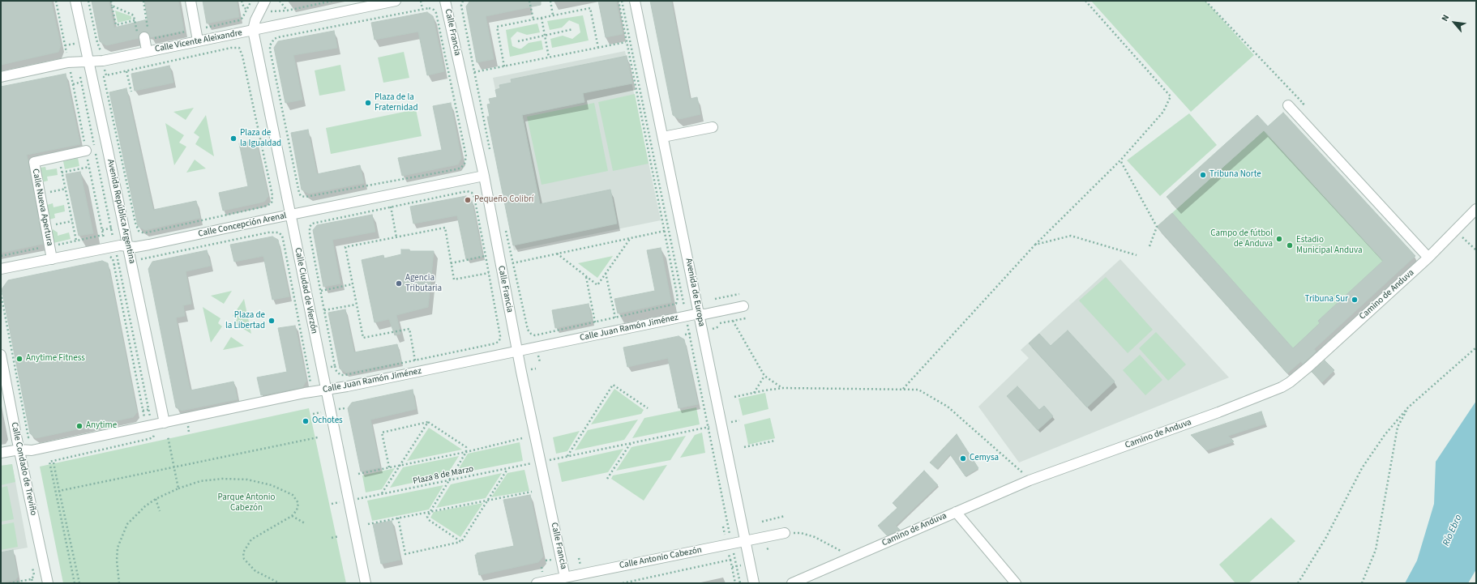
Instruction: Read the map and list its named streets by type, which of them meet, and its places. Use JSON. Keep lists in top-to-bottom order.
{
  "streets": {
    "street": [
      "Calle Francia",
      "Calle Vicente Aleixandre",
      "Calle Nueva Apertura",
      "Avenida República Argentina",
      "Calle Concepción Arenal",
      "Calle Ciudad de Vierzón",
      "Avenida de Europa",
      "Camino de Anduva",
      "Calle Juan Ramón Jiménez",
      "Calle Condado de Treviño",
      "Calle Antonio Cabezón"
    ],
    "path": ["Plaza 8 de Marzo"]
  },
  "crossings": [
    ["Calle Francia", "Calle Concepción Arenal"],
    ["Calle Francia", "Calle Juan Ramón Jiménez"],
    ["Calle Francia", "Calle Antonio Cabezón"],
    ["Calle Vicente Aleixandre", "Avenida República Argentina"],
    ["Calle Vicente Aleixandre", "Calle Ciudad de Vierzón"],
    ["Calle Nueva Apertura", "Calle Concepción Arenal"],
    ["Avenida República Argentina", "Calle Concepción Arenal"],
    ["Avenida República Argentina", "Calle Juan Ramón Jiménez"],
    ["Calle Concepción Arenal", "Calle Ciudad de Vierzón"],
    ["Calle Ciudad de Vierzón", "Calle Juan Ramón Jiménez"],
    ["Avenida de Europa", "Calle Juan Ramón Jiménez"],
    ["Avenida de Europa", "Calle Antonio Cabezón"],
    ["Calle Juan Ramón Jiménez", "Calle Condado de Treviño"]
  ],
  "water": ["Río Ebro"],
  "parks": ["Parque Antonio Cabezón"],
  "places": [
    "Plaza de la Fraternidad",
    "Plaza de la Igualdad",
    "Tribuna Norte",
    "Pequeño Colibrí",
    "Campo de fútbol de Anduva",
    "Estadio Municipal Anduva",
    "Agencia Tributaria",
    "Tribuna Sur",
    "Plaza de la Libertad",
    "Anytime Fitness",
    "Ochotes",
    "Anytime",
    "Cemysa"
  ],
  "north": "top left"
}
